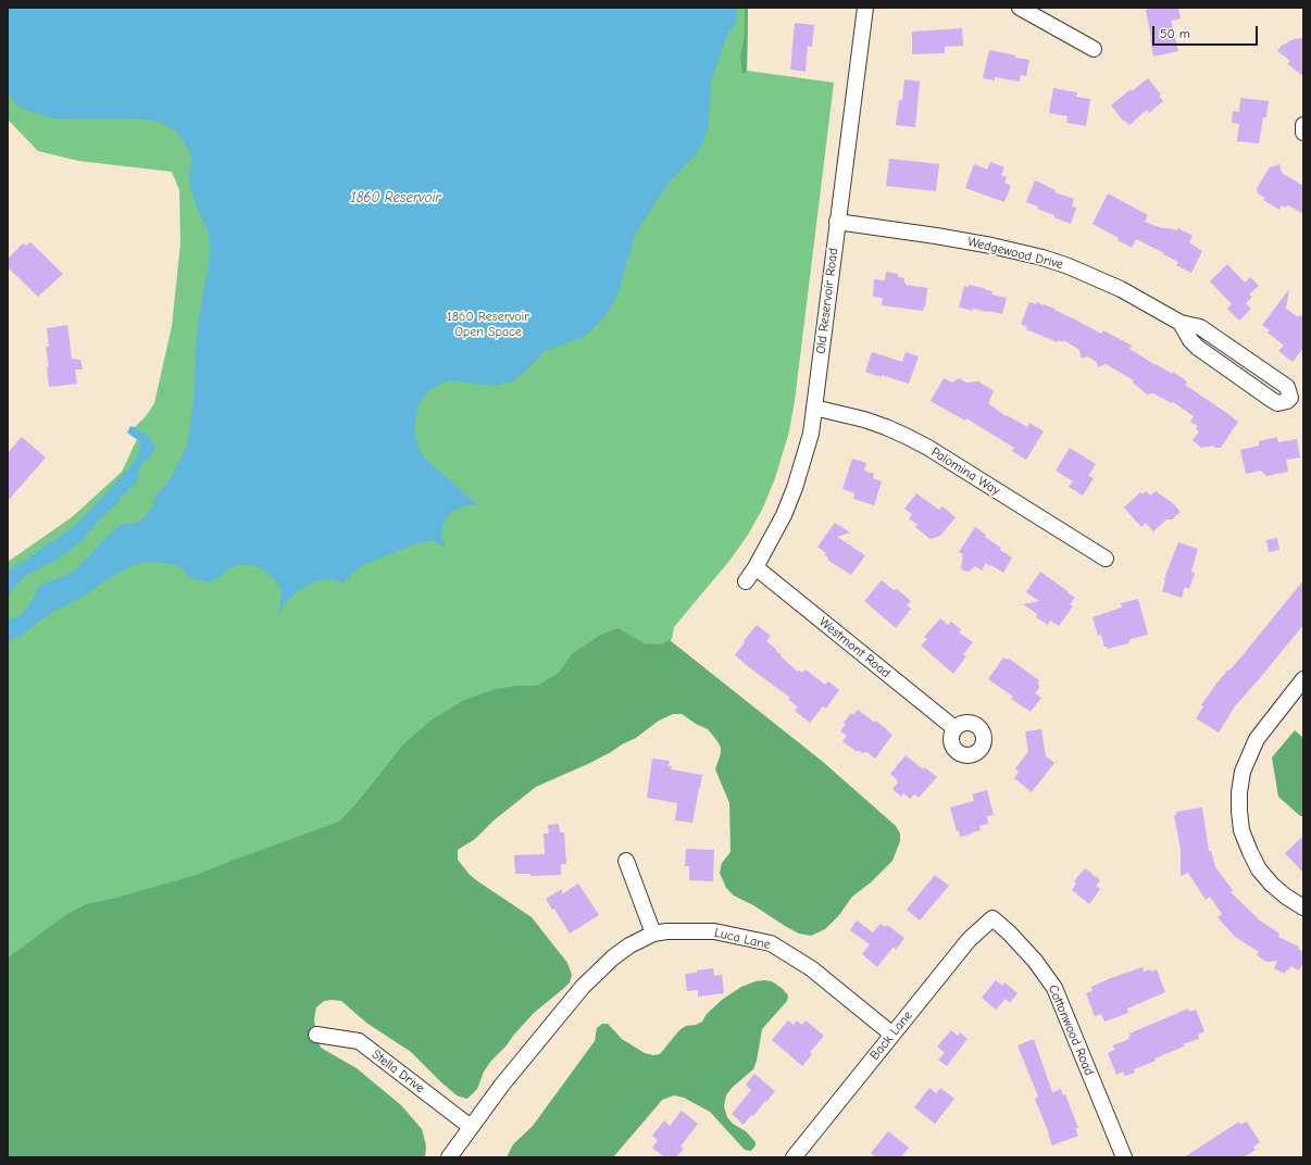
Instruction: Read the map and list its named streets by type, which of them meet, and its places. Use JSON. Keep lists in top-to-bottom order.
{
  "streets": {
    "street": [
      "Wedgewood Drive",
      "Old Reservoir Road",
      "Palomina Way",
      "Westmont Road",
      "Luca Lane",
      "Cottonwood Road",
      "Back Lane",
      "Stella Drive"
    ]
  },
  "crossings": [
    ["Wedgewood Drive", "Old Reservoir Road"],
    ["Old Reservoir Road", "Palomina Way"],
    ["Old Reservoir Road", "Westmont Road"],
    ["Luca Lane", "Back Lane"],
    ["Luca Lane", "Stella Drive"],
    ["Cottonwood Road", "Back Lane"]
  ],
  "water": ["1860 Reservoir"],
  "parks": ["1860 Reservoir Open Space"],
  "scale_bar": "50 m"
}
